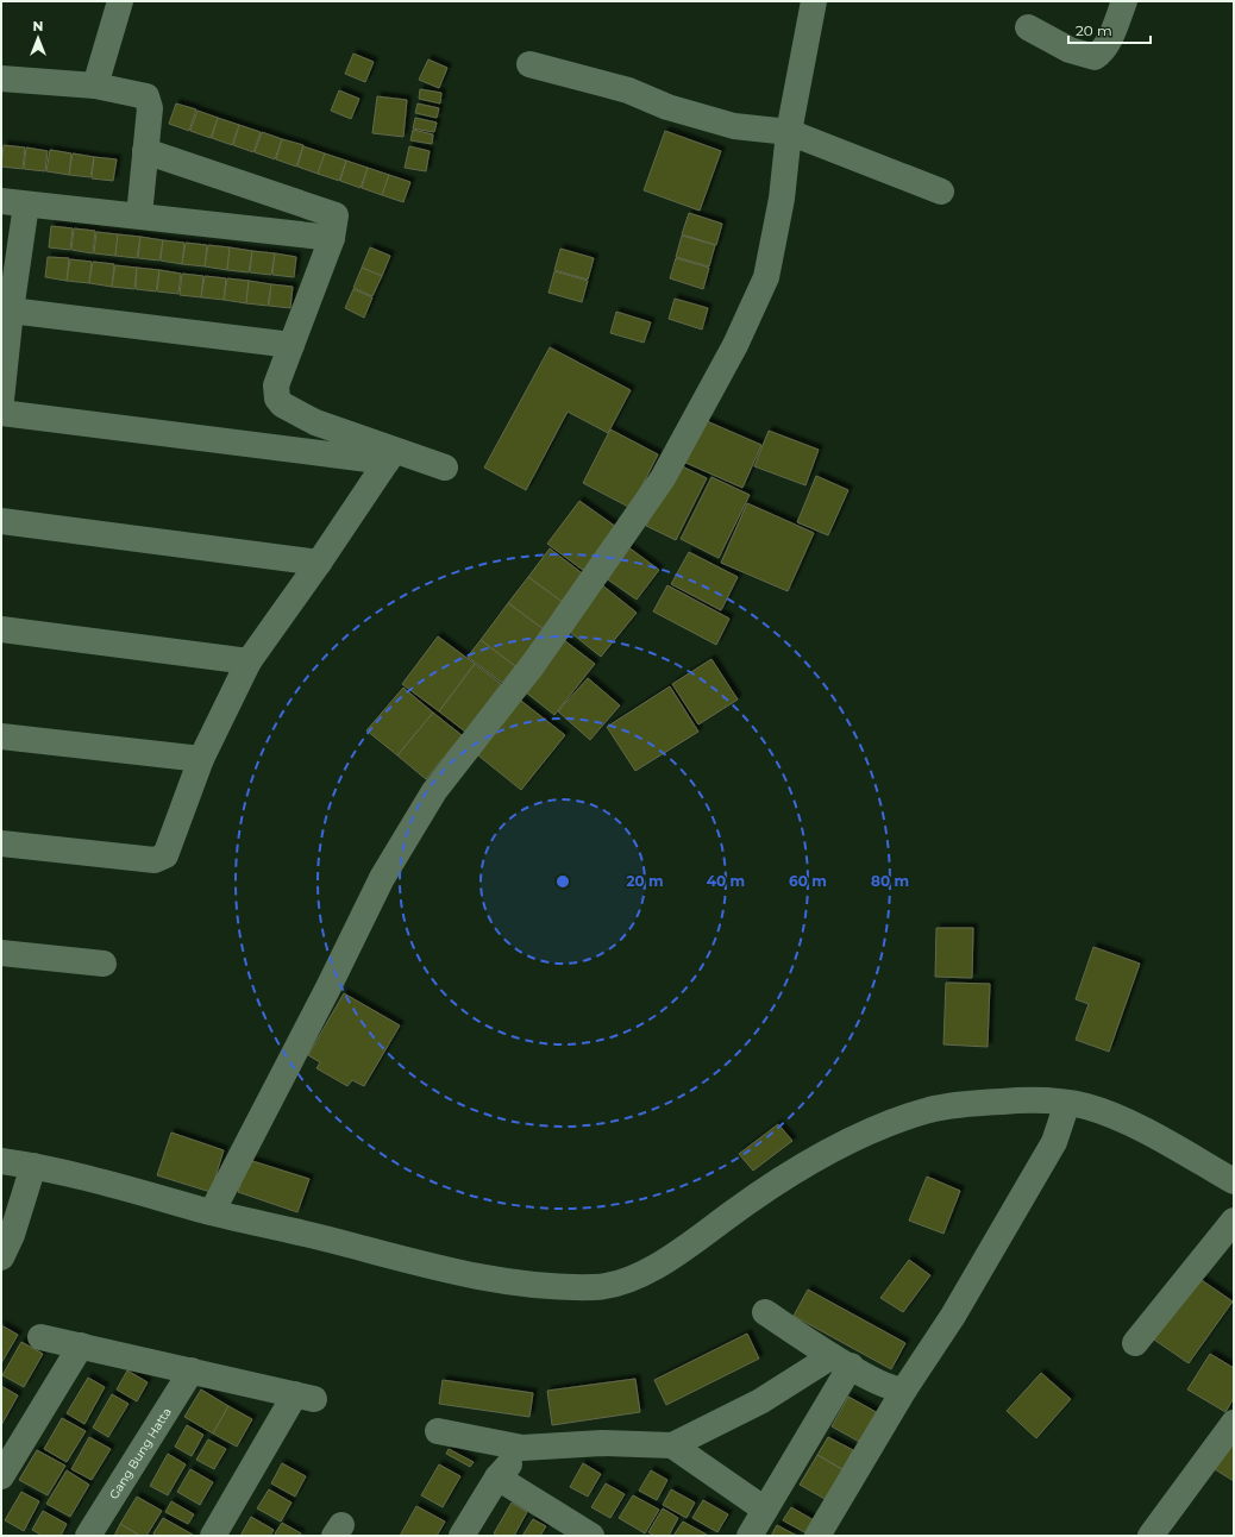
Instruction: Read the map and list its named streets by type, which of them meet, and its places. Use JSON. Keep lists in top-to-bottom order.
{
  "streets": {
    "street": ["Gang Bung Hatta"]
  },
  "scale_bar": "20 m",
  "north": "top",
  "rings": [
    "20 m",
    "40 m",
    "60 m",
    "80 m"
  ]
}
